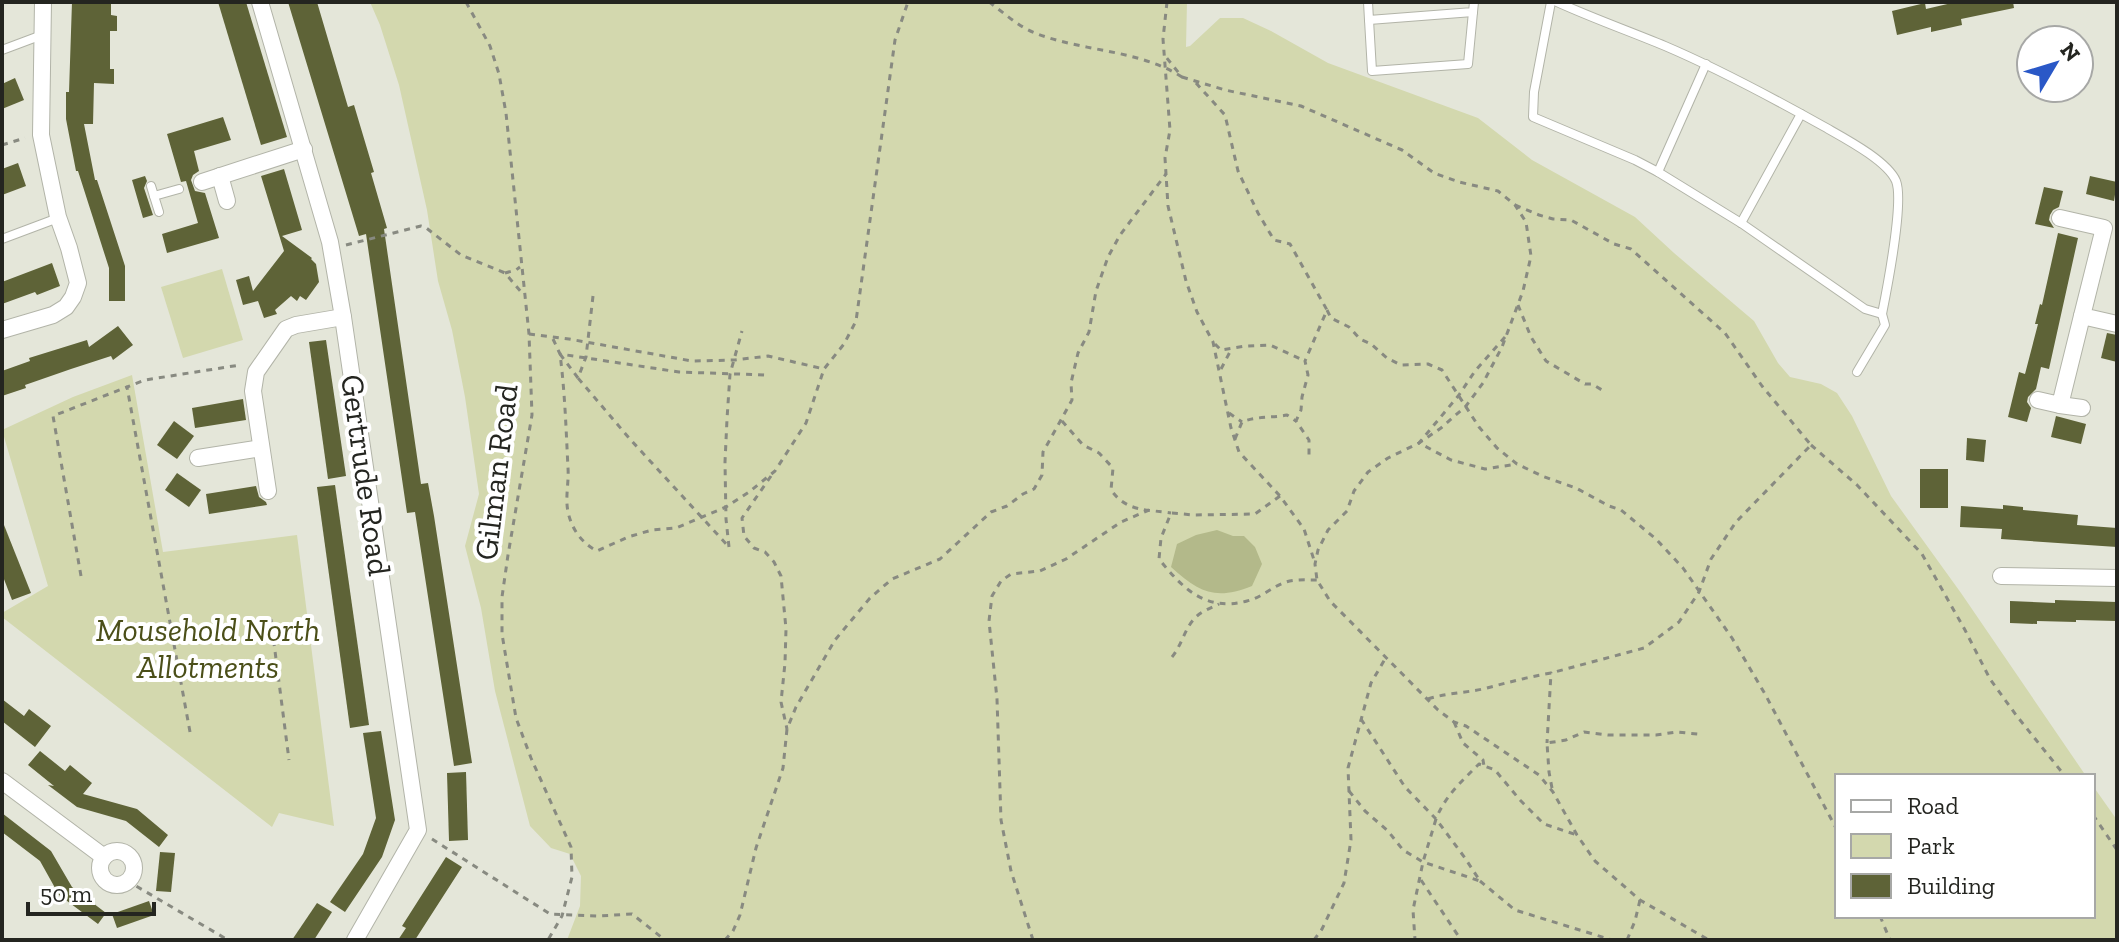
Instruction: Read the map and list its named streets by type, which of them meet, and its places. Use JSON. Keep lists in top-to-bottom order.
{
  "streets": {
    "street": ["Gertrude Road"],
    "path": ["Gilman Road"]
  },
  "parks": ["Mousehold North Allotments"],
  "legend": ["Road", "Park", "Building"],
  "scale_bar": "50 m",
  "north": "top right"
}
